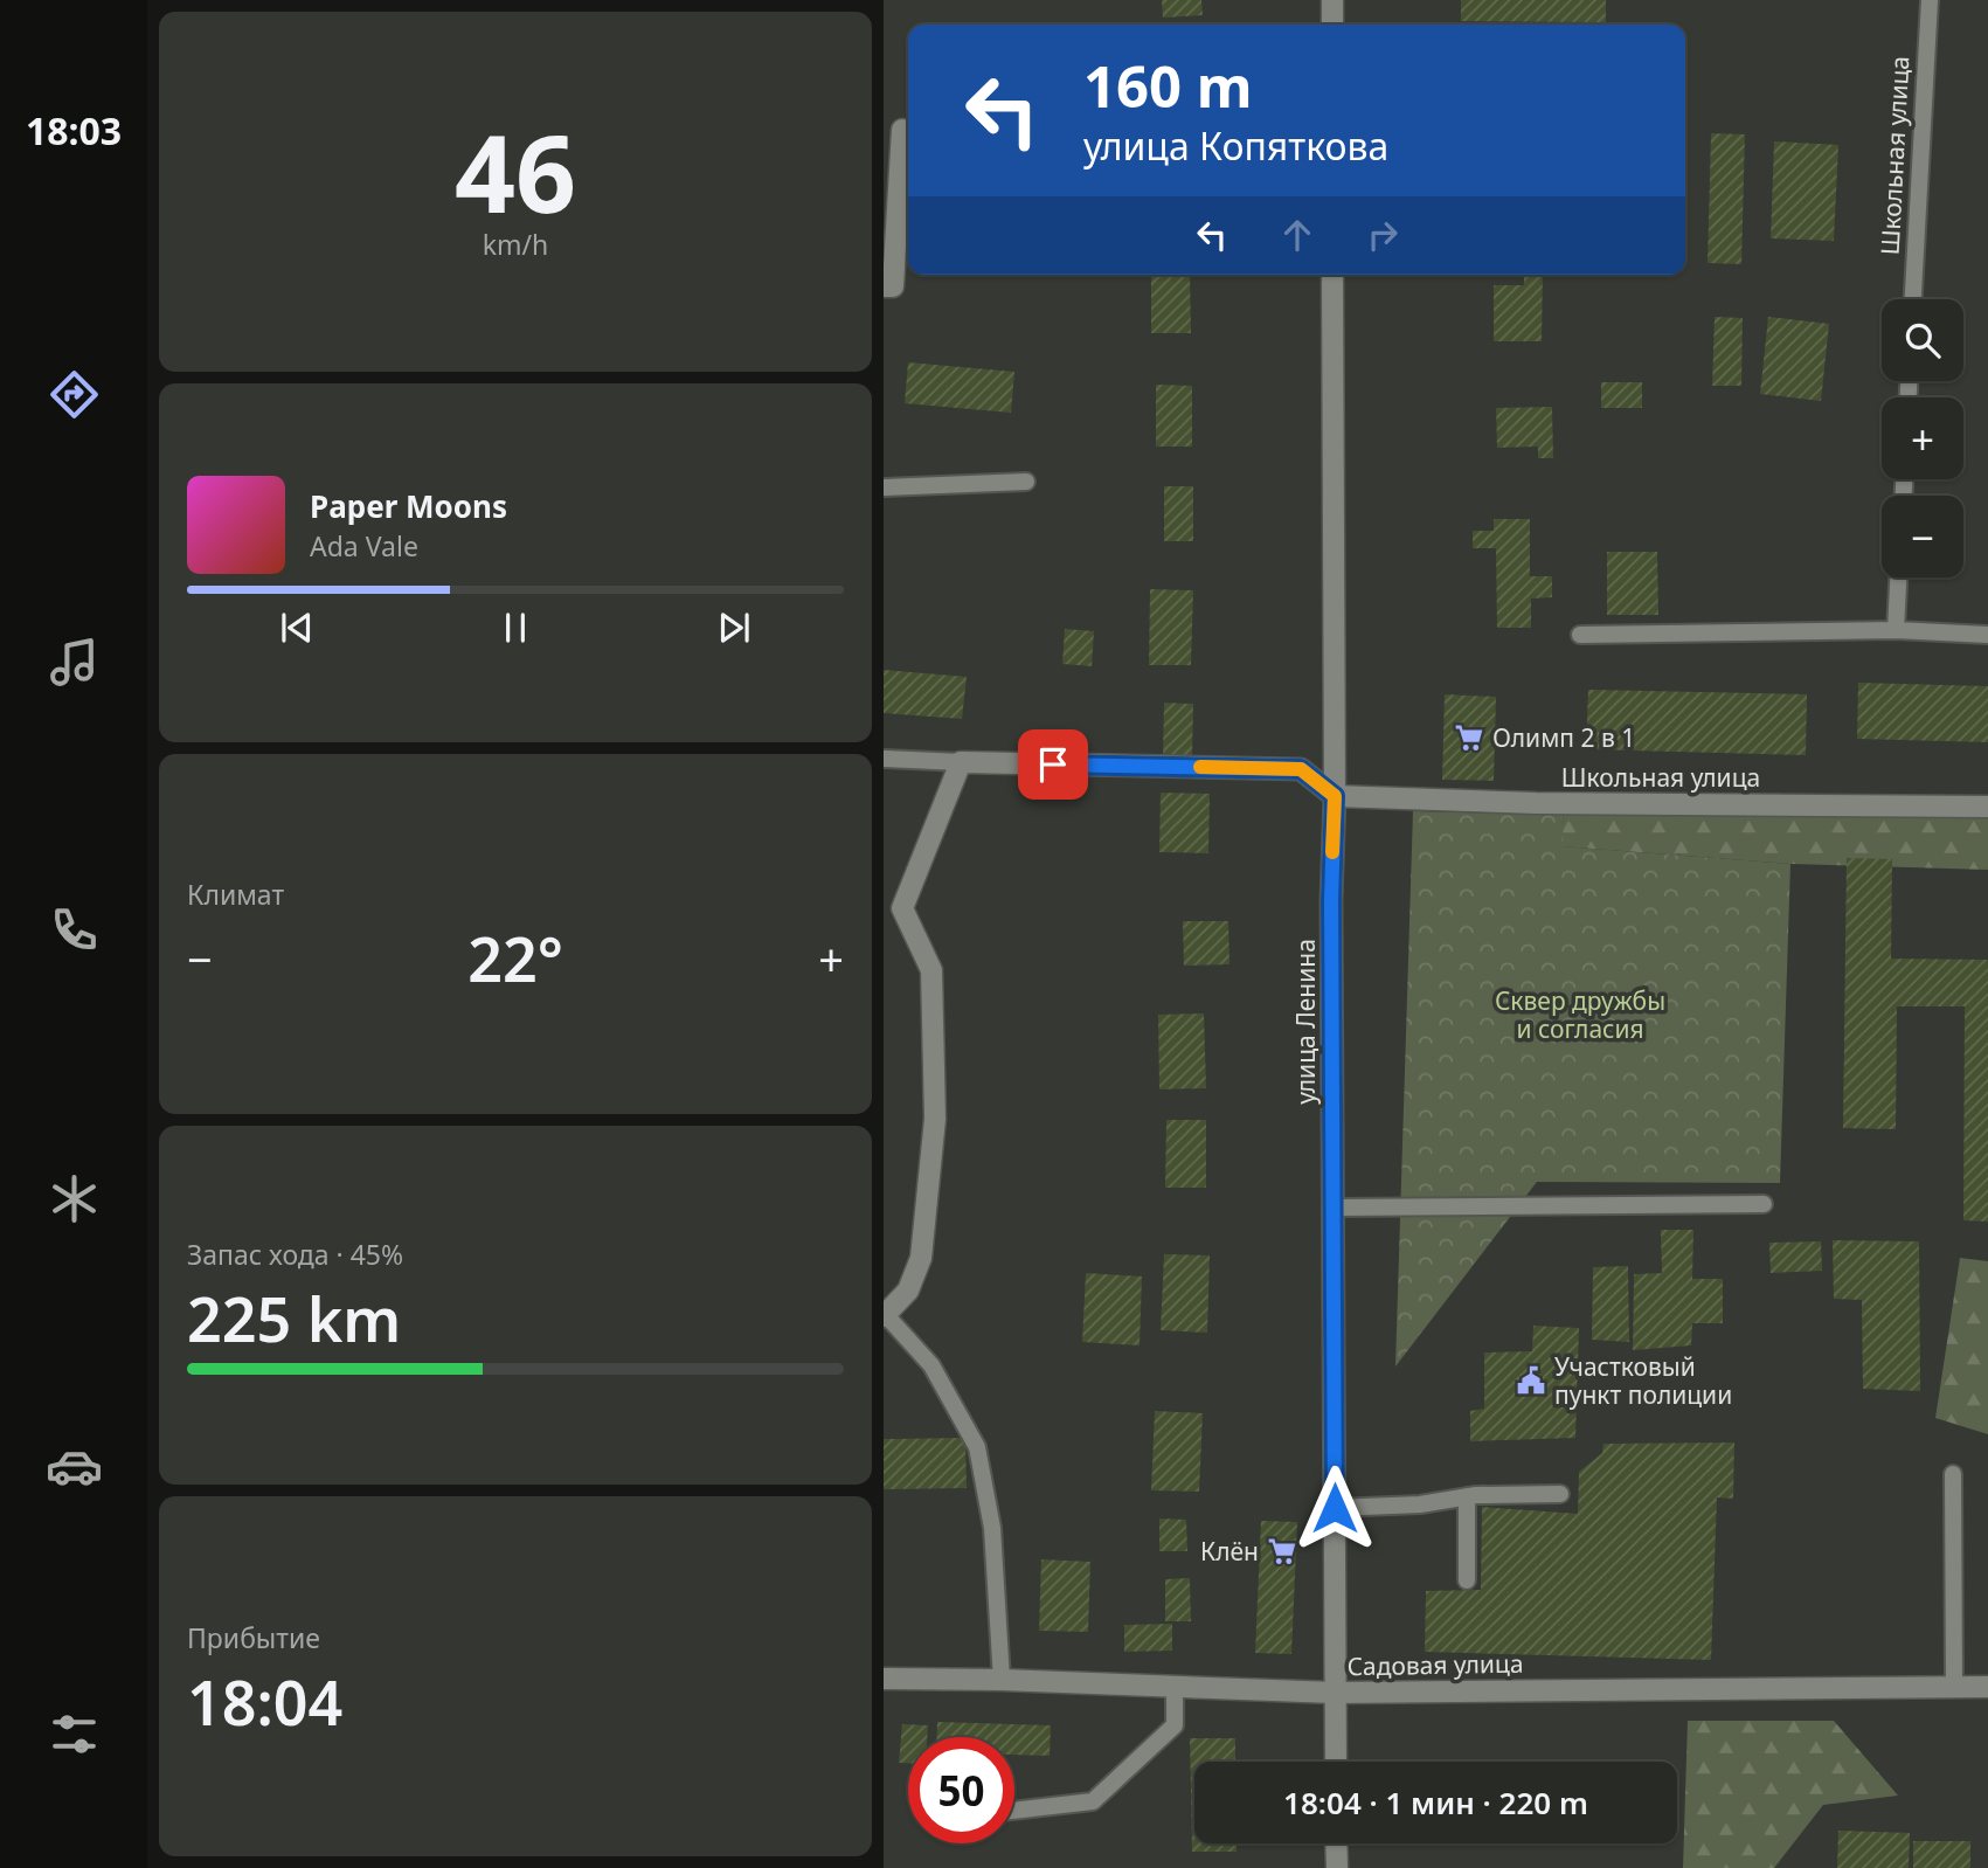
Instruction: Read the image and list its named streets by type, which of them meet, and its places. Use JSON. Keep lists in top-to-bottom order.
{
  "streets": {
    "street": ["Школьная улица", "улица Ленина", "Садовая улица"]
  },
  "crossings": [
    ["Школьная улица", "улица Ленина"],
    ["улица Ленина", "Садовая улица"]
  ],
  "parks": ["Сквер дружбы и согласия"],
  "places": {
    "supermarket": ["Олимп 2 в 1", "Клён"],
    "public building": ["Участковый пункт полиции"]
  },
  "page": {
    "tabs": "18:03",
    "tile": [
      ["46", "km/h"],
      "Климат",
      ["Запас хода · 45%", "225 km"],
      ["Прибытие", "18:04"]
    ],
    "turn": ["160 m", "улица Копяткова"],
    "map_buttons": ["+", "−"],
    "song": ["Paper Moons", "Ada Vale"],
    "heat": ["−", "22°", "+"],
    "limit": "50",
    "trip": "18:04 · 1 мин · 220 m"
  }
}
